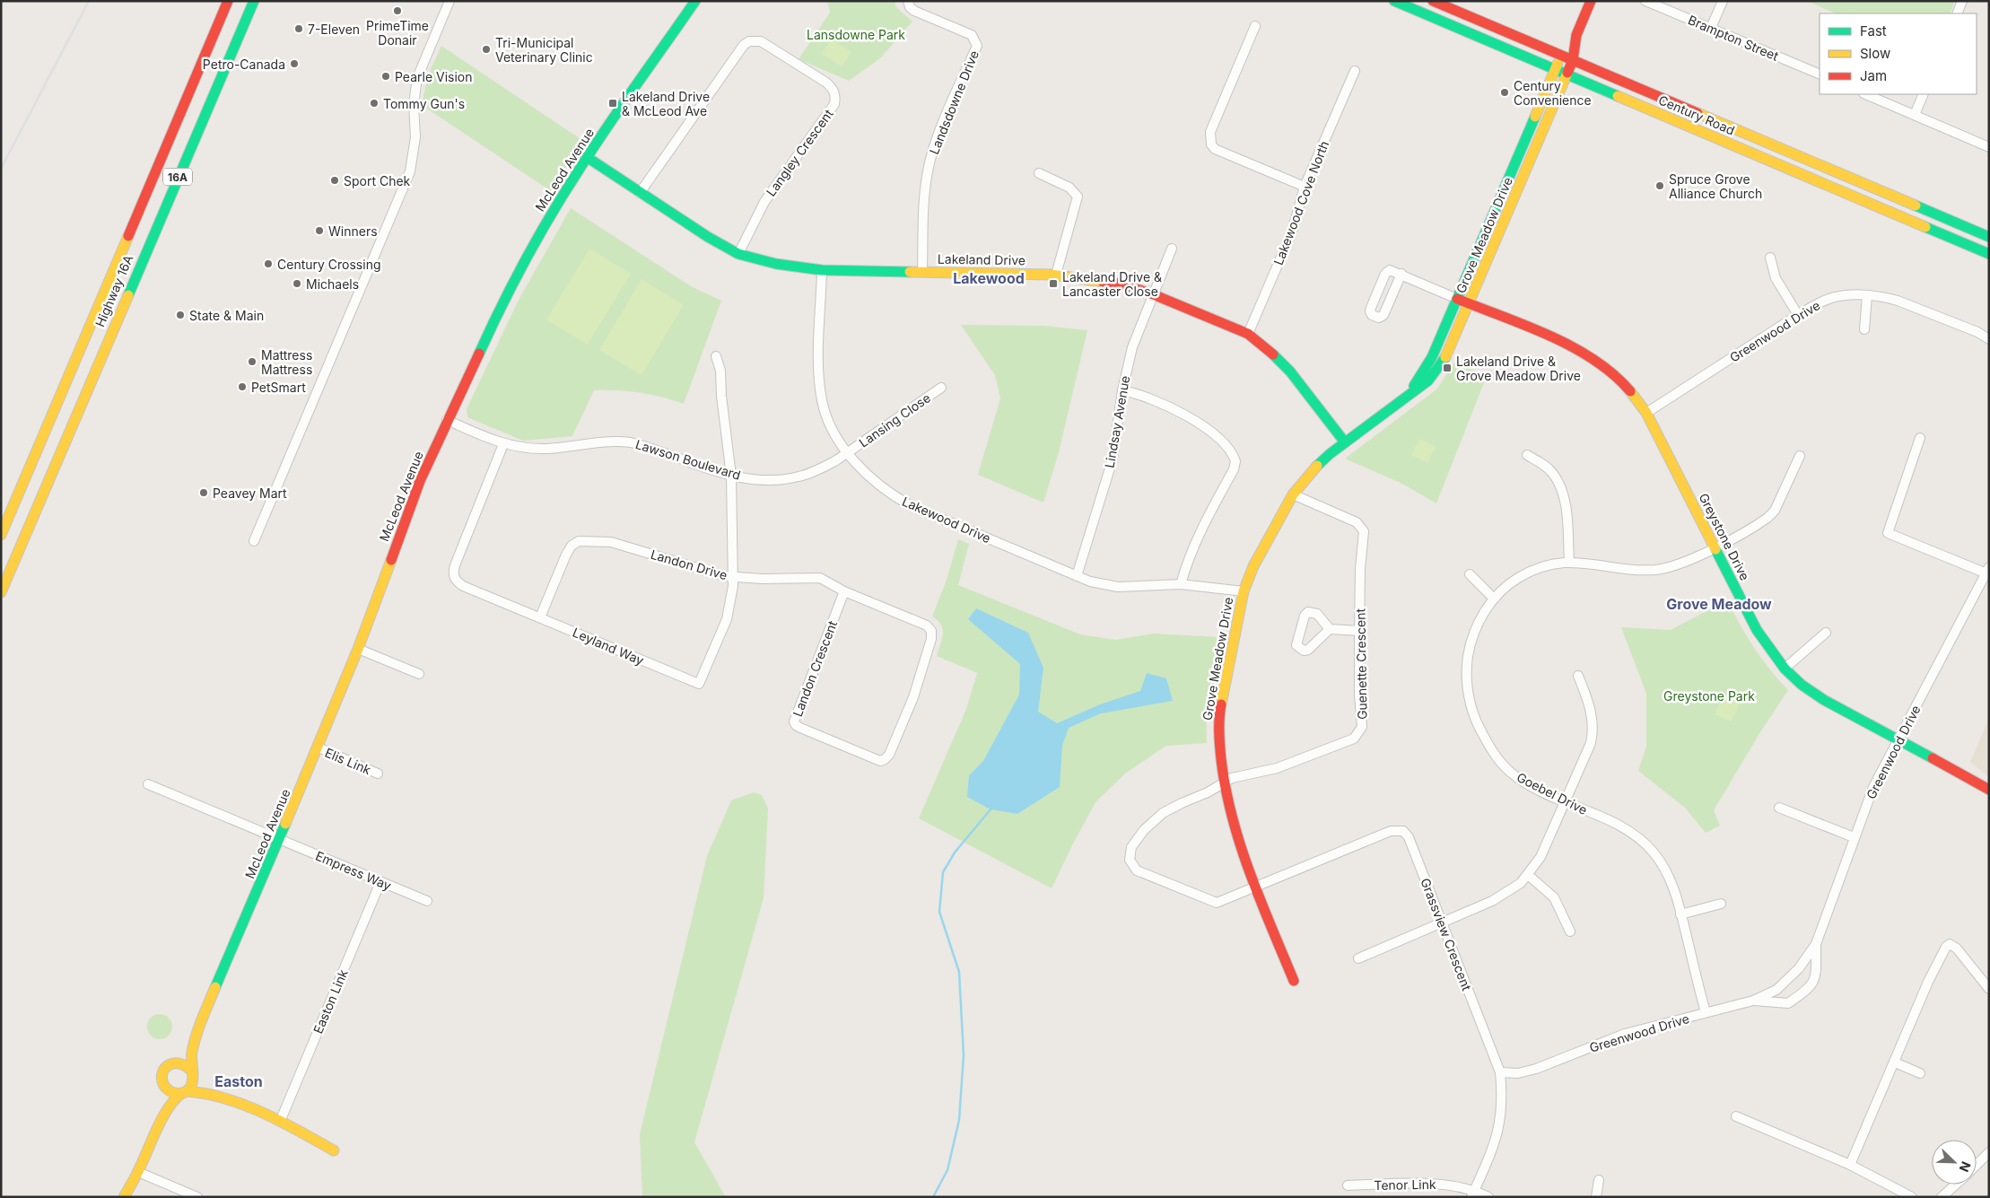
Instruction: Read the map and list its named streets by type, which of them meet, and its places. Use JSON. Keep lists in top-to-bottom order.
{
  "streets": {
    "street": [
      "Brampton Street",
      "Landsdowne Drive",
      "Century Road",
      "Langley Crescent",
      "McLeod Avenue",
      "16A",
      "Lakewood Cove North",
      "Grove Meadow Drive",
      "Lakeland Drive",
      "Highway 16A",
      "Greenwood Drive",
      "Lansing Close",
      "Lindsay Avenue",
      "Lawson Boulevard",
      "Lakewood Drive",
      "Greystone Drive",
      "Landon Drive",
      "Leyland Way",
      "Guenette Crescent",
      "Landon Crescent",
      "Elis Link",
      "Goebel Drive",
      "Empress Way",
      "Grassview Crescent",
      "Easton Link",
      "Tenor Link"
    ]
  },
  "crossings": [
    ["Landsdowne Drive", "Lakeland Drive"],
    ["Century Road", "Grove Meadow Drive"],
    ["Langley Crescent", "Lakeland Drive"],
    ["McLeod Avenue", "Lakeland Drive"],
    ["McLeod Avenue", "Lawson Boulevard"],
    ["McLeod Avenue", "Elis Link"],
    ["McLeod Avenue", "Empress Way"],
    ["Lakewood Cove North", "Lakeland Drive"],
    ["Grove Meadow Drive", "Lakeland Drive"],
    ["Grove Meadow Drive", "Lakewood Drive"],
    ["Grove Meadow Drive", "Greystone Drive"],
    ["Grove Meadow Drive", "Guenette Crescent"],
    ["Grove Meadow Drive", "Grassview Crescent"],
    ["Lakeland Drive", "Lindsay Avenue"],
    ["Lakeland Drive", "Lakewood Drive"],
    ["Greenwood Drive", "Greystone Drive"],
    ["Greenwood Drive", "Goebel Drive"],
    ["Greenwood Drive", "Grassview Crescent"],
    ["Lansing Close", "Lawson Boulevard"],
    ["Lansing Close", "Lakewood Drive"],
    ["Lindsay Avenue", "Lakewood Drive"],
    ["Lawson Boulevard", "Lakewood Drive"],
    ["Lawson Boulevard", "Leyland Way"],
    ["Greystone Drive", "Goebel Drive"],
    ["Landon Drive", "Leyland Way"],
    ["Landon Drive", "Landon Crescent"],
    ["Guenette Crescent", "Grassview Crescent"],
    ["Empress Way", "Easton Link"],
    ["Grassview Crescent", "Tenor Link"]
  ],
  "districts": ["Lakewood", "Grove Meadow", "Easton"],
  "parks": ["Lansdowne Park", "Greystone Park"],
  "places": {
    "other": [
      "PrimeTime Donair",
      "7-Eleven",
      "Tri-Municipal Veterinary Clinic",
      "Petro-Canada",
      "Pearle Vision",
      "Century Convenience",
      "Tommy Gun's",
      "Sport Chek",
      "Spruce Grove Alliance Church",
      "Winners",
      "Century Crossing",
      "Michaels",
      "State & Main",
      "Mattress Mattress",
      "PetSmart",
      "Peavey Mart"
    ],
    "transit": ["Lakeland Drive & McLeod Ave", "Lakeland Drive & Lancaster Close", "Lakeland Drive & Grove Meadow Drive"]
  },
  "legend": ["Fast", "Slow", "Jam"],
  "north": "bottom right"
}
